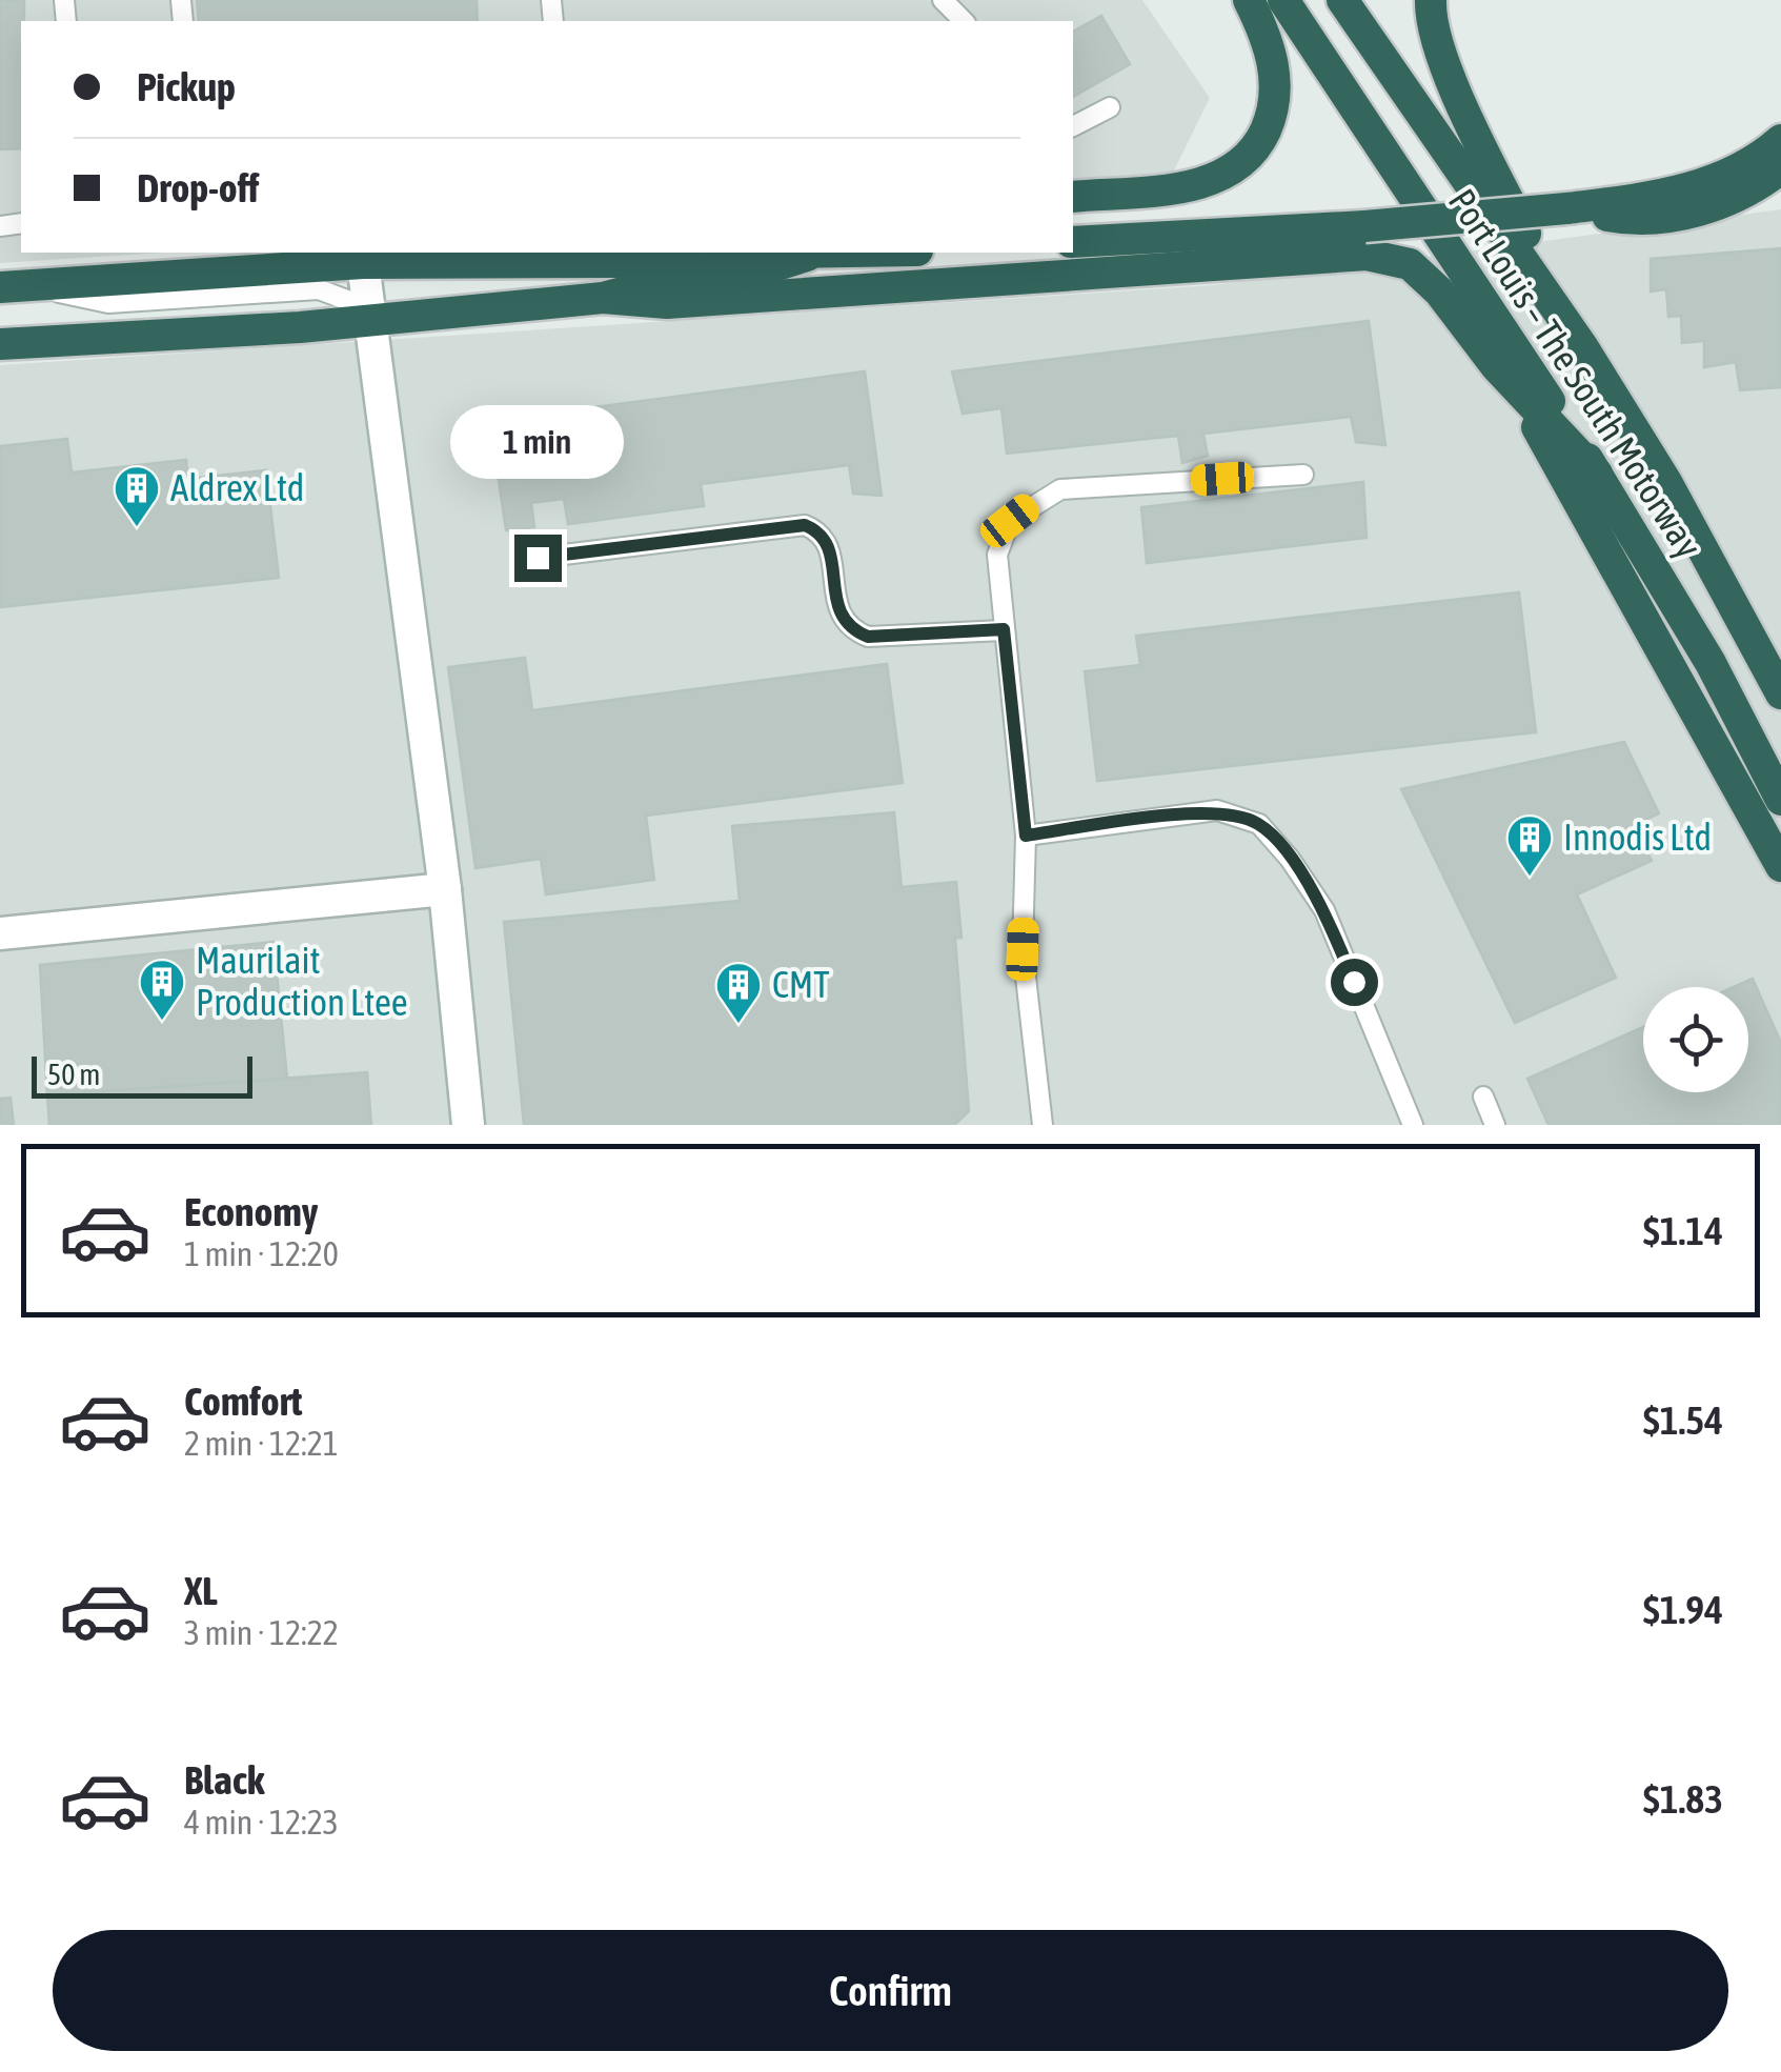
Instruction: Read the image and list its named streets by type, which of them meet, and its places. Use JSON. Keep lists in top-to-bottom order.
{
  "streets": {
    "highway": ["Port Louis – The South Motorway"]
  },
  "places": {
    "building": [
      "Aldrex Ltd",
      "Innodis Ltd",
      "Maurilait Production Ltee",
      "CMT"
    ]
  },
  "scale_bar": "50 m",
  "page": {
    "banner": ["Pickup", "Drop-off"],
    "bubble": "1 min",
    "scale": "50 m",
    "list": [
      {
        "name": "Economy",
        "note": "1 min · 12:20",
        "value": "$1.14"
      },
      {
        "name": "Comfort",
        "note": "2 min · 12:21",
        "value": "$1.54"
      },
      {
        "name": "XL",
        "note": "3 min · 12:22",
        "value": "$1.94"
      },
      {
        "name": "Black",
        "note": "4 min · 12:23",
        "value": "$1.83"
      }
    ],
    "buttons": "Confirm"
  }
}
